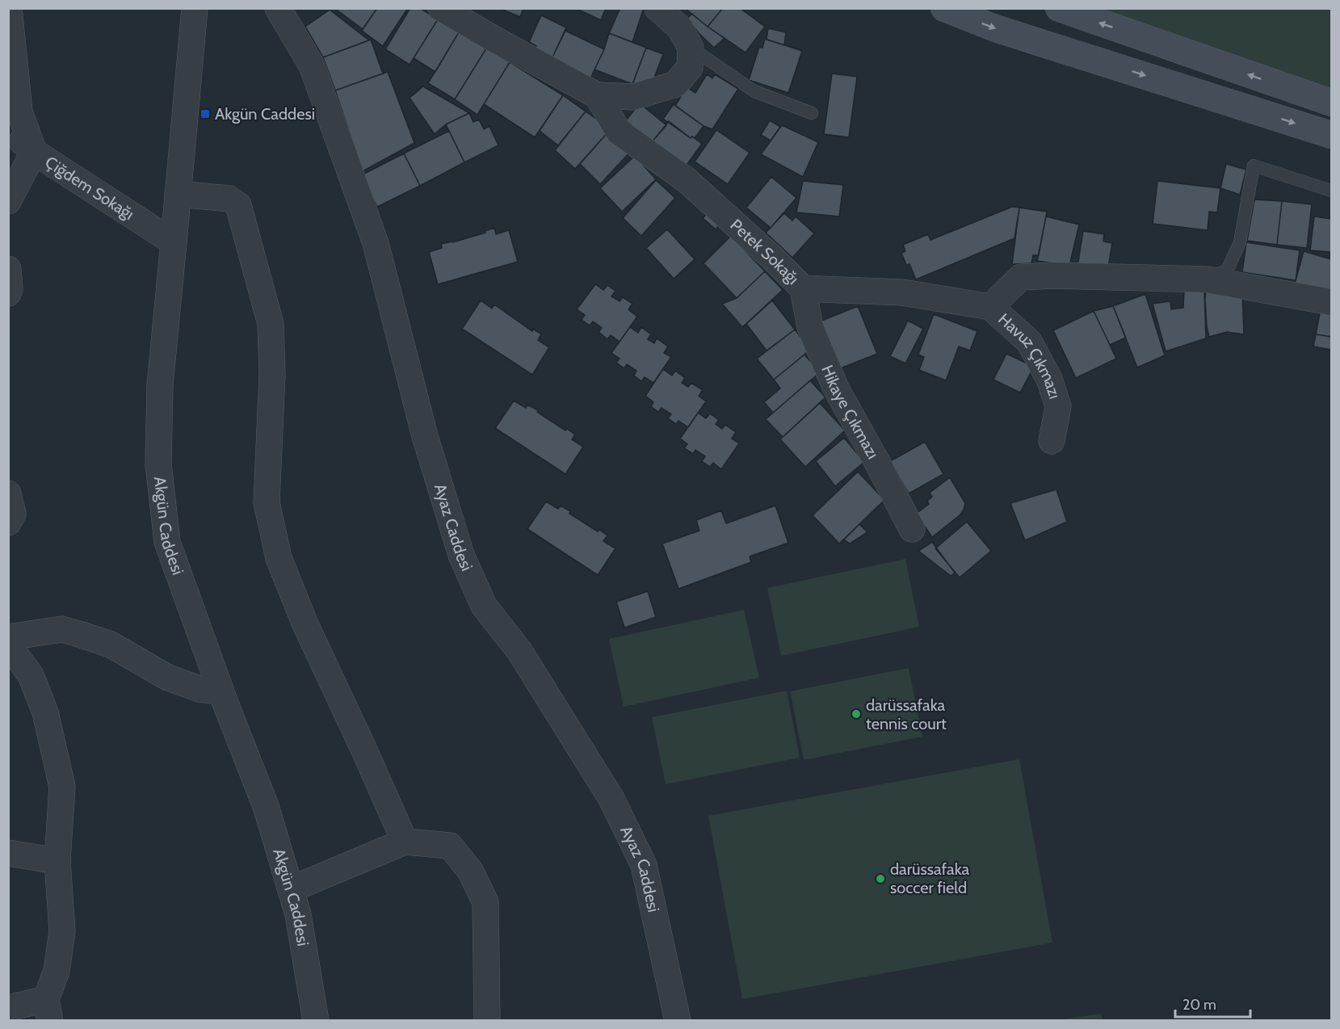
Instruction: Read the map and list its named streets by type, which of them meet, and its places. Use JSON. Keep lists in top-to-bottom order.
{
  "streets": {
    "street": [
      "Çiğdem Sokağı",
      "Petek Sokağı",
      "Havuz Çıkmazı",
      "Hikaye Çıkmazı",
      "Akgün Caddesi",
      "Ayaz Caddesi"
    ]
  },
  "crossings": [
    ["Çiğdem Sokağı", "Akgün Caddesi"],
    ["Petek Sokağı", "Havuz Çıkmazı"],
    ["Petek Sokağı", "Hikaye Çıkmazı"]
  ],
  "places": {
    "transit": ["Akgün Caddesi"],
    "other": ["darüssafaka tennis court", "darüssafaka soccer field"]
  },
  "scale_bar": "20 m"
}
